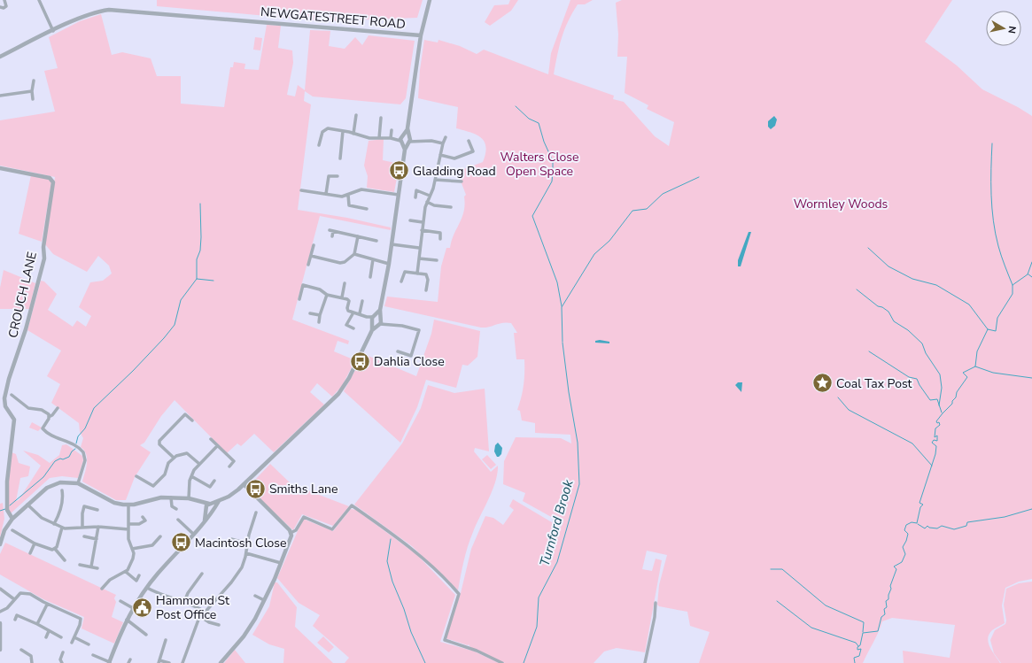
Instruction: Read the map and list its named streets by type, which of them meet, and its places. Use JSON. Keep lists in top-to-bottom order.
{
  "streets": {
    "street": ["NEWGATESTREET ROAD", "CROUCH LANE"]
  },
  "water": ["Turnford Brook"],
  "parks": ["Walters Close Open Space", "Wormley Woods"],
  "places": {
    "bus stop": [
      "Gladding Road",
      "Dahlia Close",
      "Smiths Lane",
      "Macintosh Close"
    ],
    "place": ["Coal Tax Post"],
    "public building": ["Hammond St Post Office"]
  },
  "north": "right"
}
